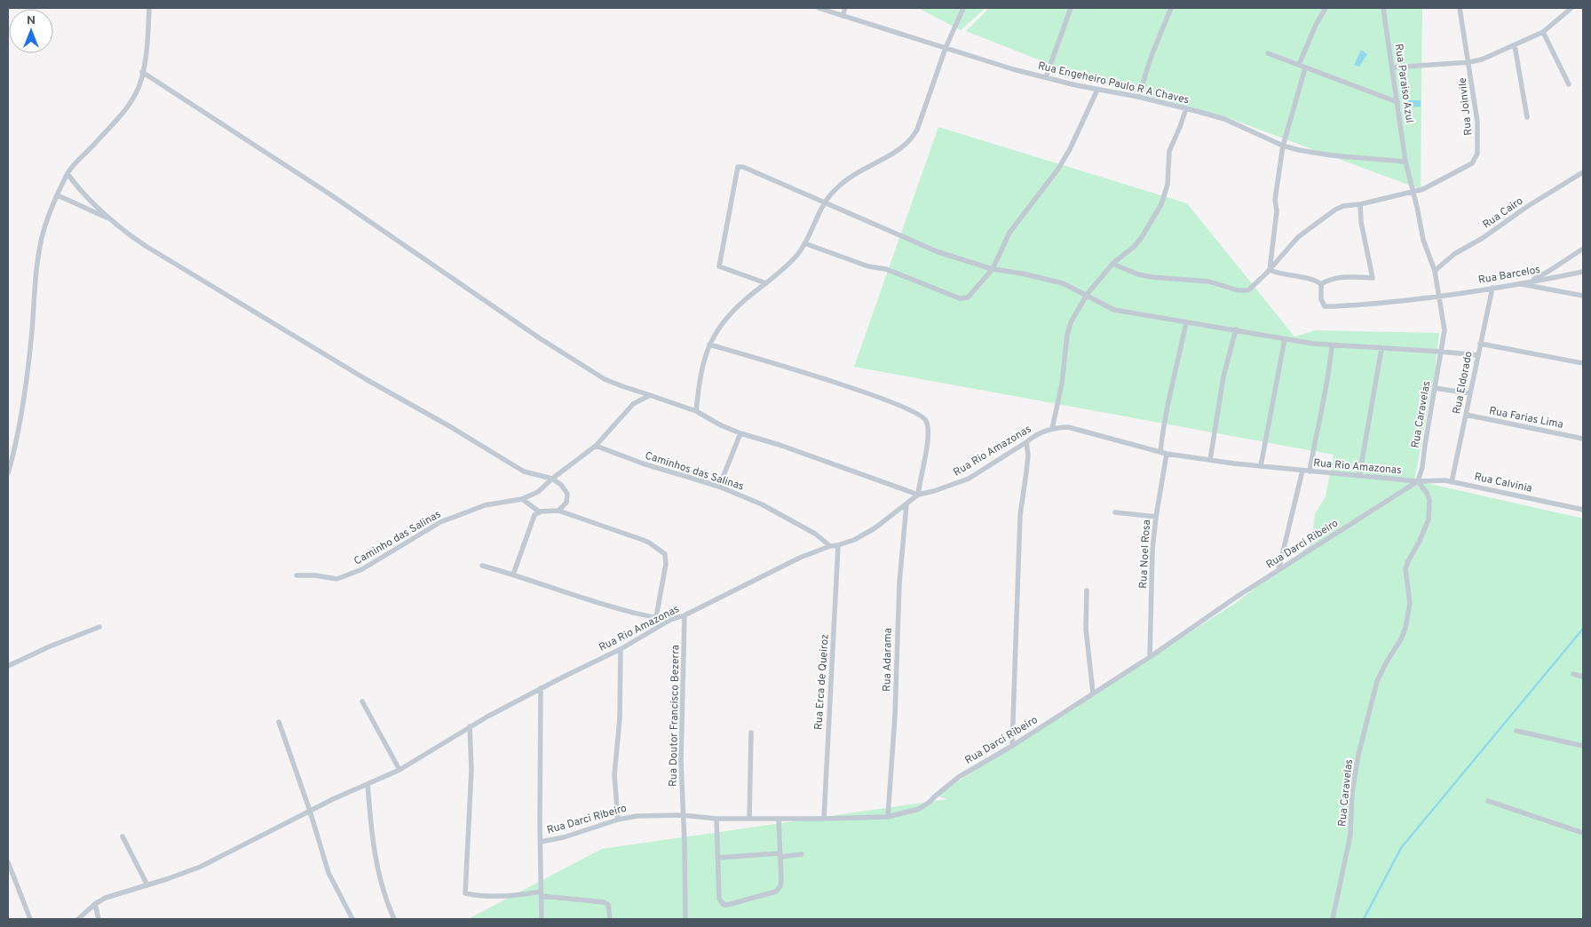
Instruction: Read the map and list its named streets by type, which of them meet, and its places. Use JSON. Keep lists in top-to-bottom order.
{
  "streets": {
    "street": [
      "Rua Engeheiro Paulo R A Chaves",
      "Rua Paraiso Azul",
      "Rua Joinvile",
      "Rua Cairo",
      "Rua Barcelos",
      "Rua Eldorado",
      "Rua Caravelas",
      "Rua Farias Lima",
      "Rua Rio Amazonas",
      "Caminhos das Salinas",
      "Rua Calvinia",
      "Caminho das Salinas",
      "Rua Darci Ribeiro",
      "Rua Noel Rosa",
      "Rua Adarama",
      "Rua Erca de Queiroz",
      "Rua Doutor Francisco Bezerra"
    ]
  },
  "crossings": [
    ["Rua Engeheiro Paulo R A Chaves", "Rua Paraiso Azul"],
    ["Rua Engeheiro Paulo R A Chaves", "Rua Caravelas"],
    ["Rua Paraiso Azul", "Rua Caravelas"],
    ["Rua Joinvile", "Rua Caravelas"],
    ["Rua Cairo", "Rua Caravelas"],
    ["Rua Barcelos", "Rua Eldorado"],
    ["Rua Barcelos", "Rua Caravelas"],
    ["Rua Eldorado", "Rua Farias Lima"],
    ["Rua Eldorado", "Rua Calvinia"],
    ["Rua Caravelas", "Rua Rio Amazonas"],
    ["Rua Caravelas", "Rua Calvinia"],
    ["Rua Caravelas", "Rua Darci Ribeiro"],
    ["Rua Rio Amazonas", "Caminhos das Salinas"],
    ["Rua Rio Amazonas", "Rua Calvinia"],
    ["Rua Rio Amazonas", "Rua Darci Ribeiro"],
    ["Rua Rio Amazonas", "Rua Noel Rosa"],
    ["Rua Rio Amazonas", "Rua Adarama"],
    ["Rua Rio Amazonas", "Rua Erca de Queiroz"],
    ["Rua Rio Amazonas", "Rua Doutor Francisco Bezerra"],
    ["Caminhos das Salinas", "Caminho das Salinas"],
    ["Rua Calvinia", "Rua Darci Ribeiro"],
    ["Rua Darci Ribeiro", "Rua Noel Rosa"],
    ["Rua Darci Ribeiro", "Rua Adarama"],
    ["Rua Darci Ribeiro", "Rua Erca de Queiroz"],
    ["Rua Darci Ribeiro", "Rua Doutor Francisco Bezerra"]
  ],
  "north": "top"
}
